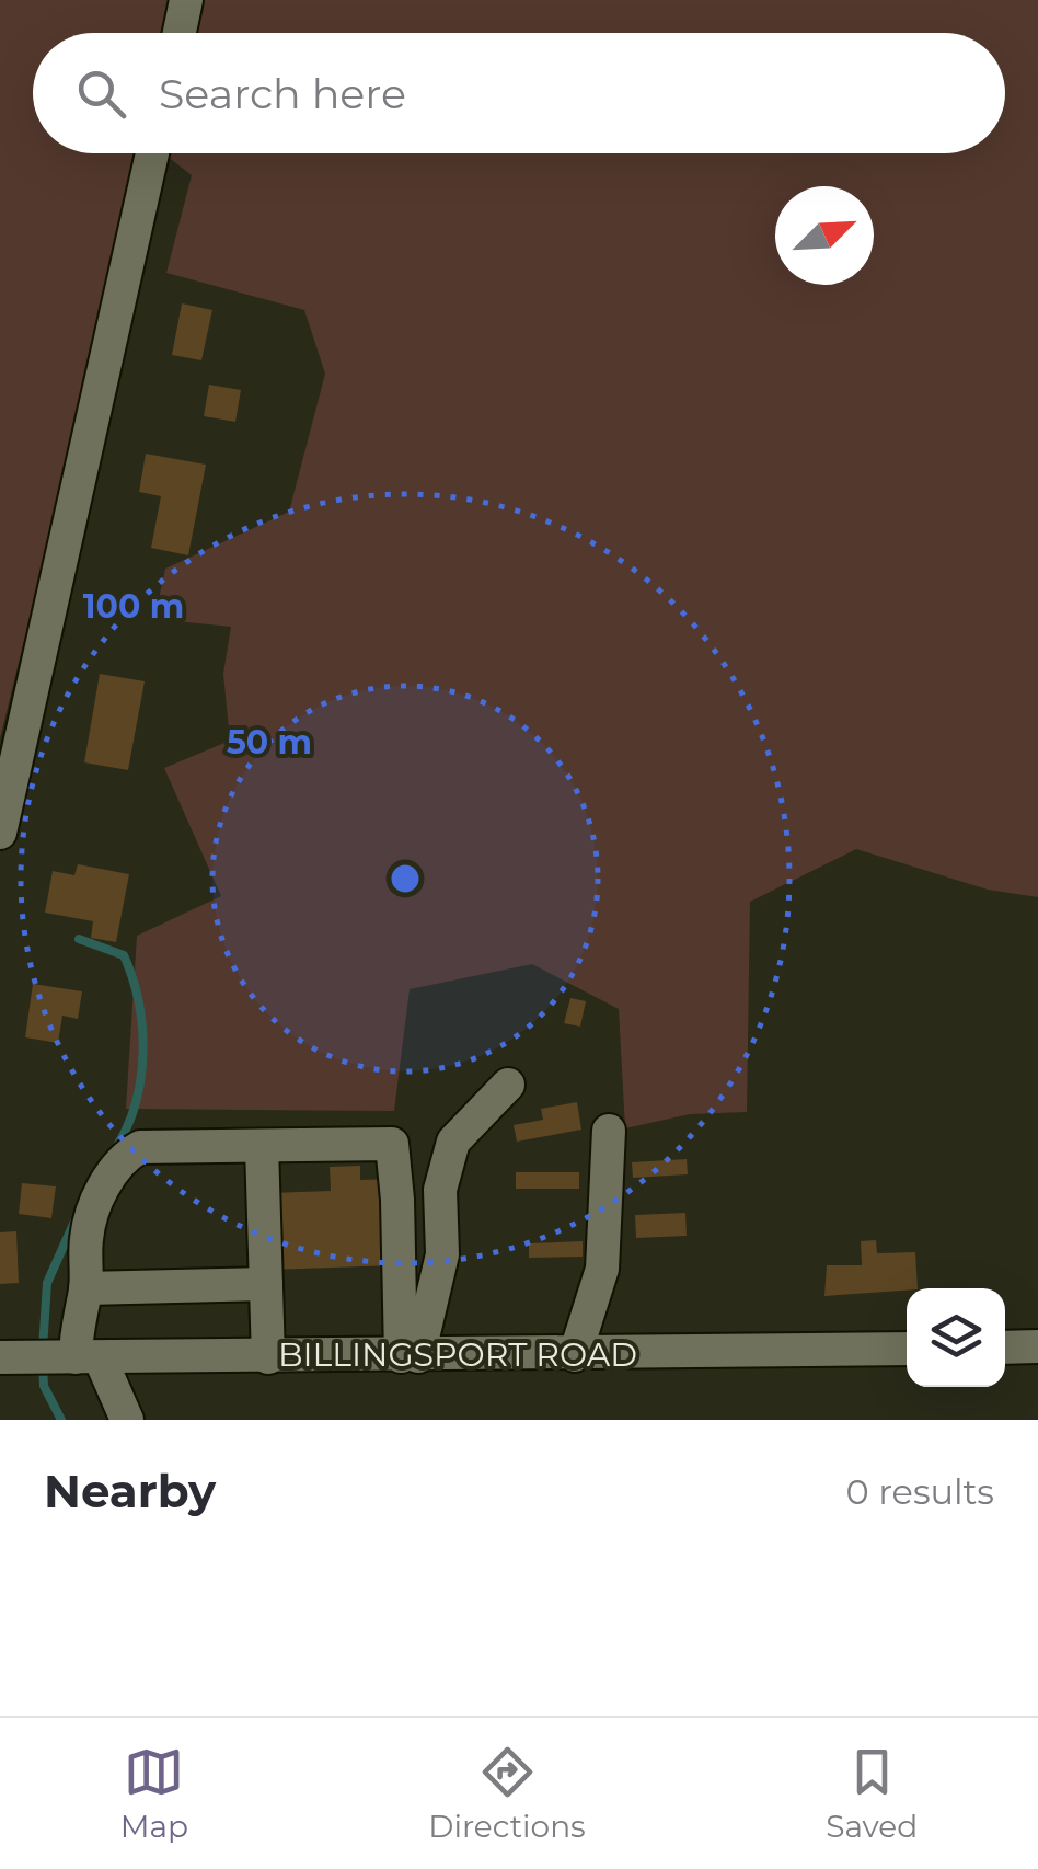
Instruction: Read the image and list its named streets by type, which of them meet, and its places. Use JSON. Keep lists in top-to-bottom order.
{
  "streets": {
    "street": ["BILLINGSPORT ROAD"]
  },
  "north": "top right",
  "page": {
    "search": "Search here",
    "heading": ["Nearby", "0 results"],
    "nav": ["Map", "Directions", "Saved"]
  },
  "rings": ["100 m", "50 m"]
}
